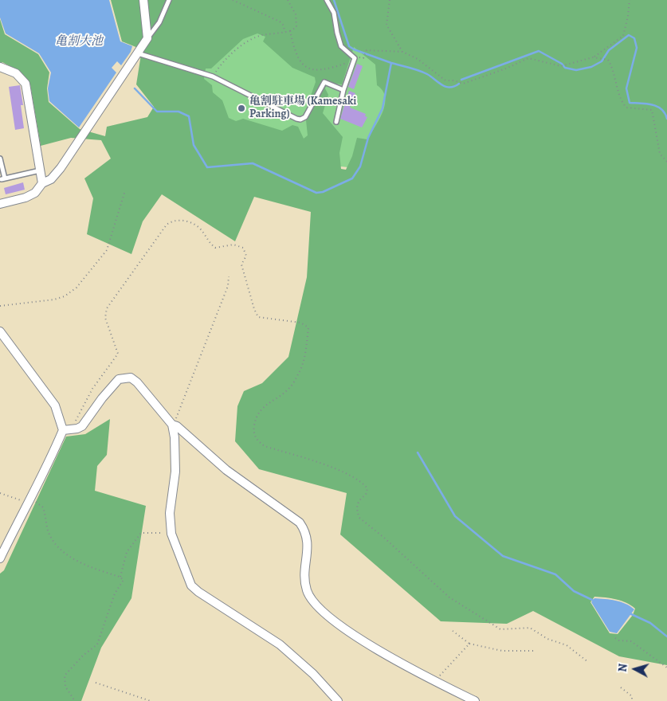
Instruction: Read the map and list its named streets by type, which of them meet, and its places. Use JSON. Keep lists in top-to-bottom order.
{
  "water": ["亀割大池"],
  "places": ["亀割駐車場 (Kamesaki Parking)"],
  "north": "left"
}
